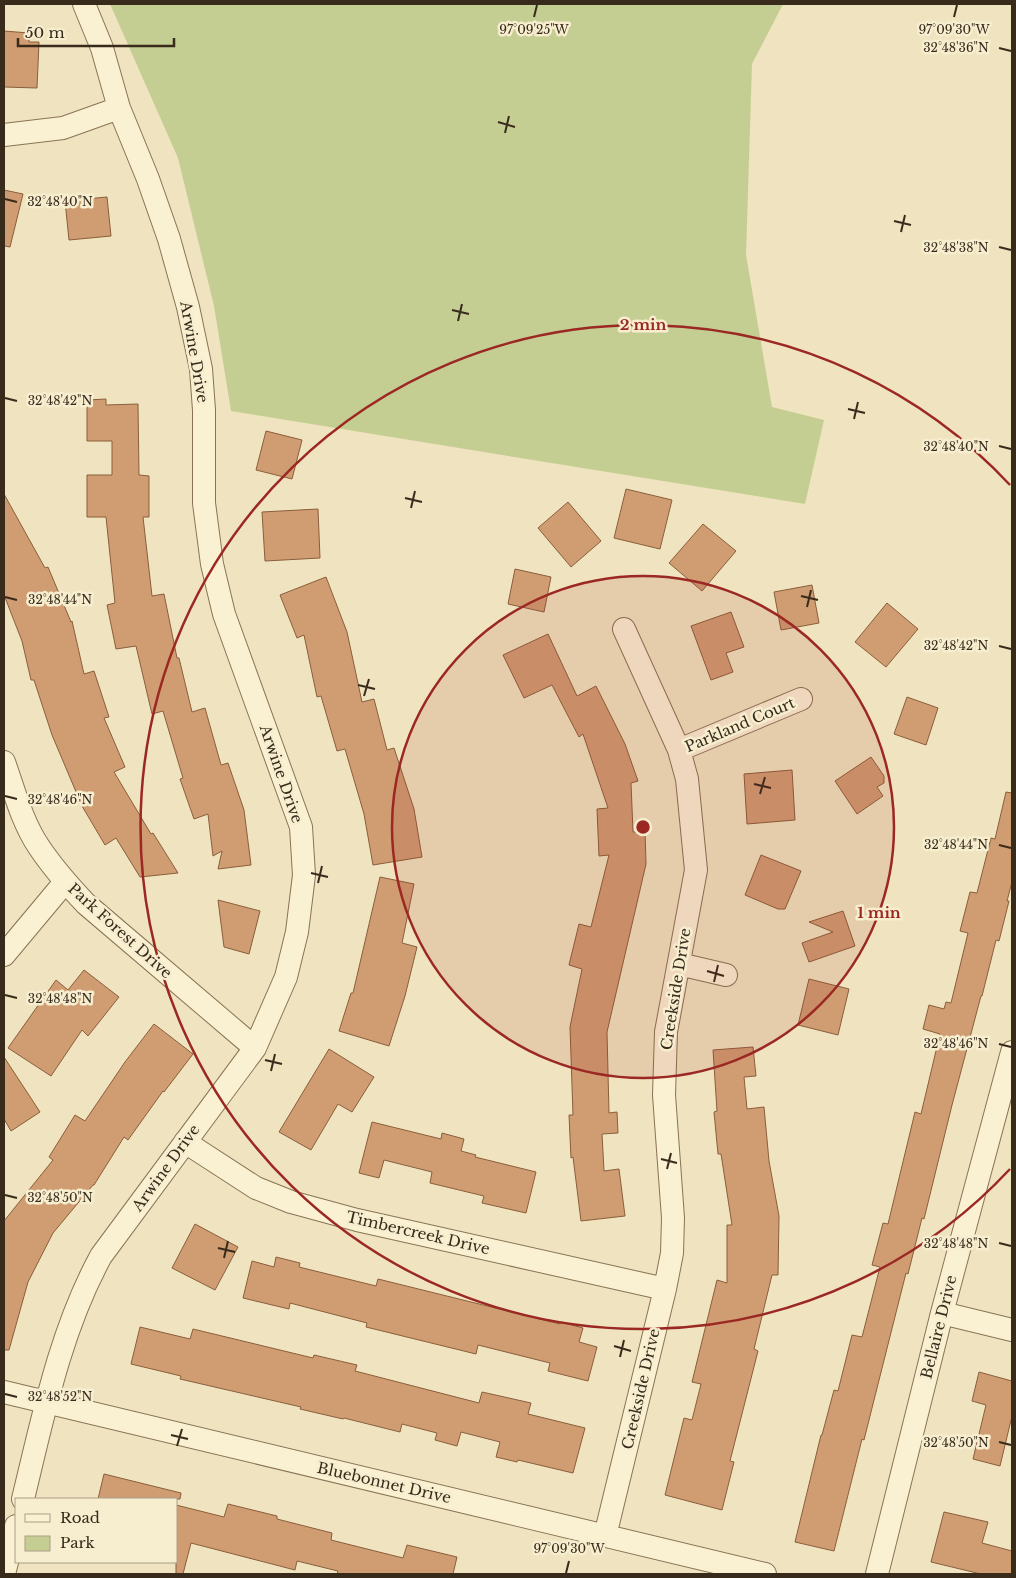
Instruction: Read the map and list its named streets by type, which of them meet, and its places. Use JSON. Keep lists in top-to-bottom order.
{
  "streets": {
    "street": [
      "Arwine Drive",
      "Parkland Court",
      "Park Forest Drive",
      "Creekside Drive",
      "Timbercreek Drive",
      "Bellaire Drive",
      "Bluebonnet Drive"
    ]
  },
  "crossings": [
    ["Arwine Drive", "Park Forest Drive"],
    ["Arwine Drive", "Timbercreek Drive"],
    ["Arwine Drive", "Bluebonnet Drive"],
    ["Parkland Court", "Creekside Drive"],
    ["Creekside Drive", "Timbercreek Drive"],
    ["Creekside Drive", "Bluebonnet Drive"]
  ],
  "legend": ["Road", "Park"],
  "scale_bar": "50 m",
  "coordinates": [
    "97°09'25\"W",
    "97°09'30\"W",
    "32°48'36\"N",
    "32°48'40\"N",
    "32°48'38\"N",
    "32°48'42\"N",
    "32°48'44\"N",
    "32°48'46\"N",
    "32°48'48\"N",
    "32°48'50\"N",
    "32°48'52\"N"
  ],
  "rings": ["2 min", "1 min"]
}
